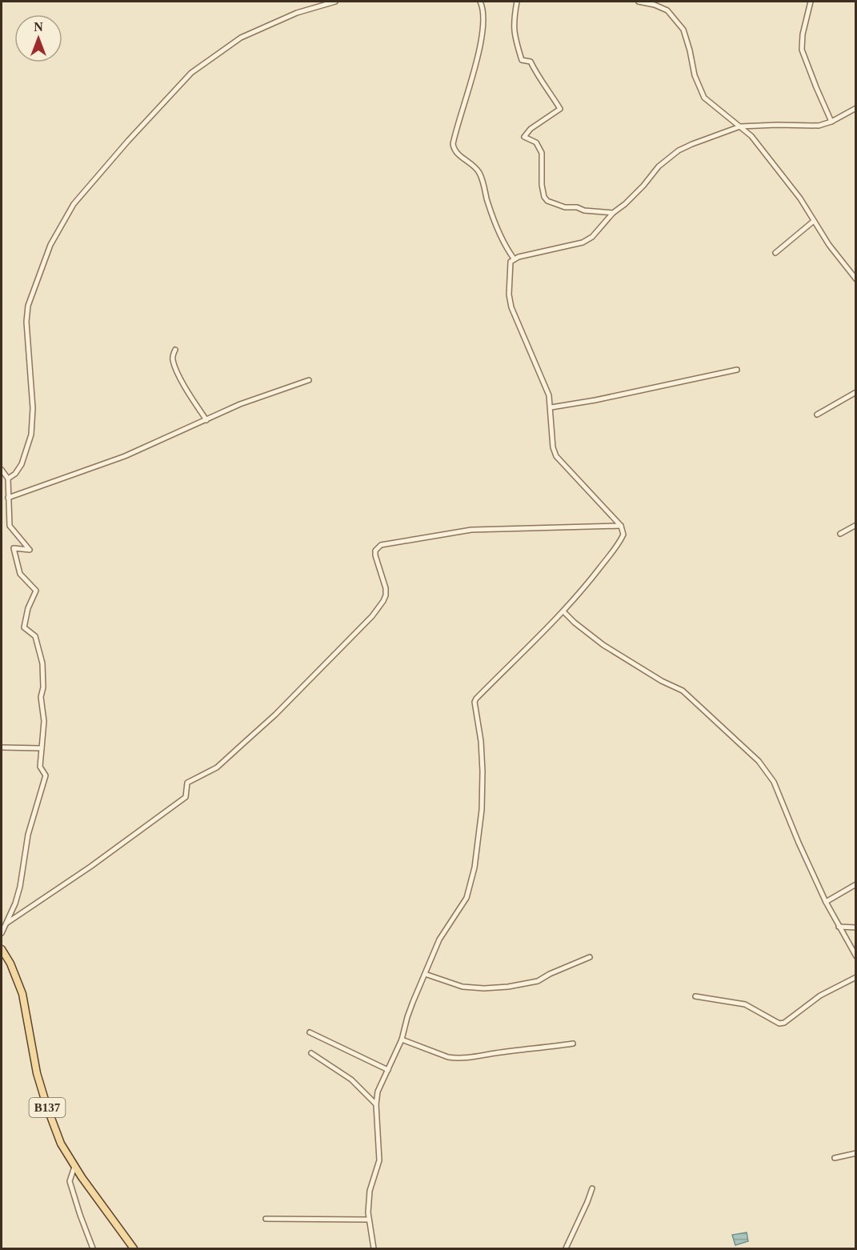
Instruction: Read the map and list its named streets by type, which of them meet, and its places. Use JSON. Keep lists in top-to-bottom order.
{
  "streets": {
    "main road": ["B137"]
  },
  "north": "top"
}
